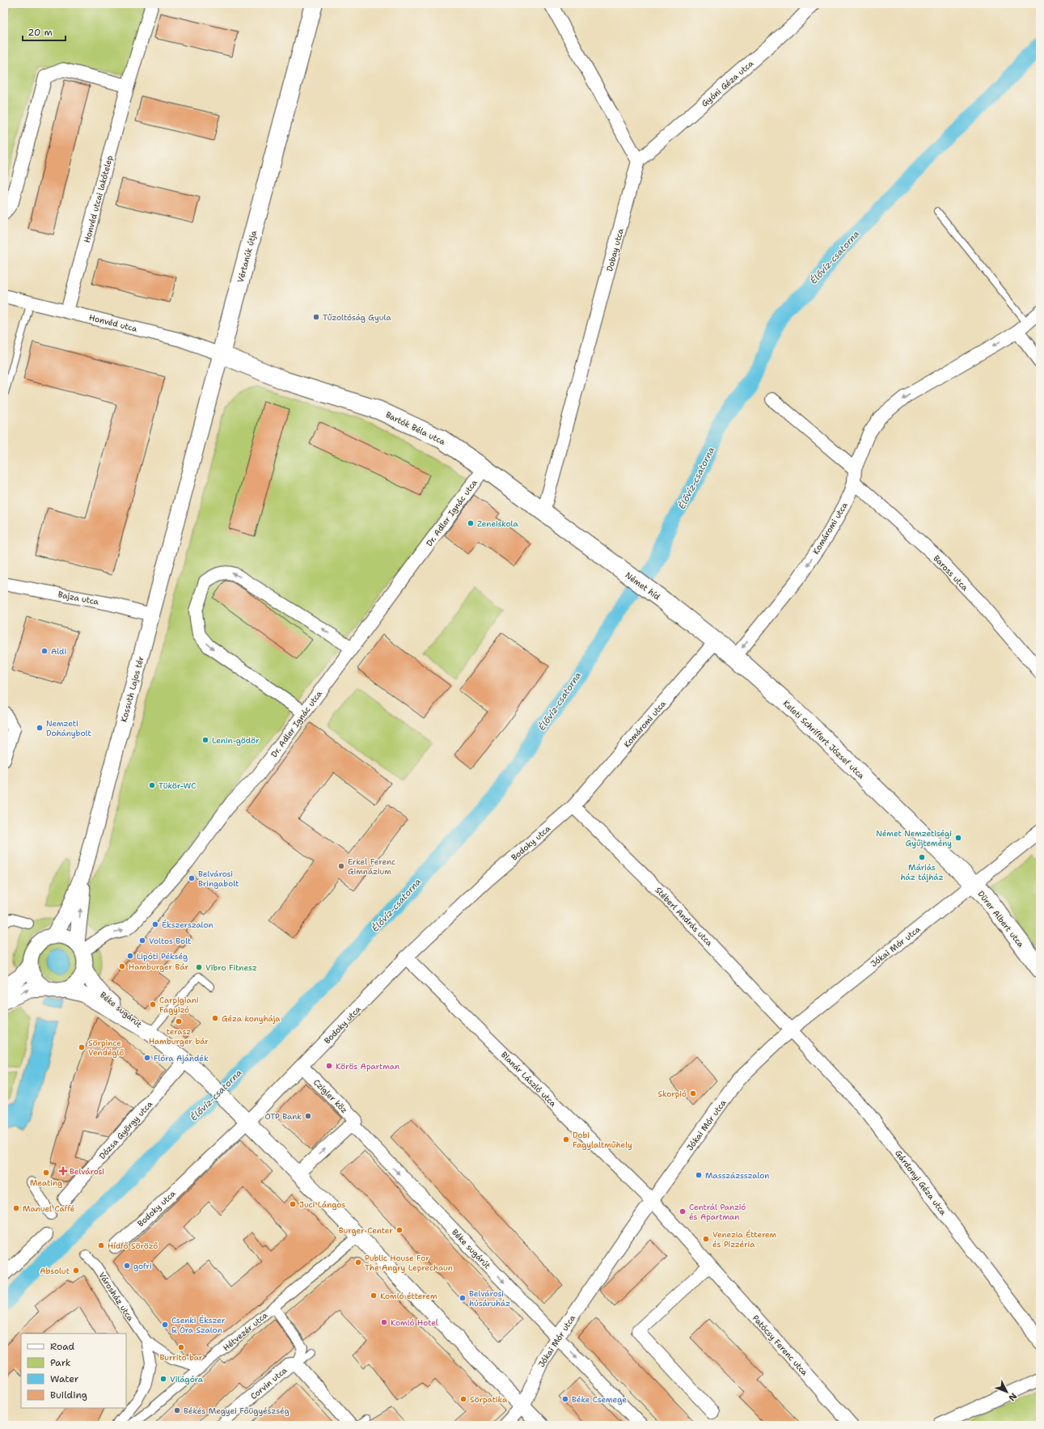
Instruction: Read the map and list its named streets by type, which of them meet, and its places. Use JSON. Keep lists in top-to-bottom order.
{
  "streets": {
    "main road": [
      "Vértanúk útja",
      "Bartók Béla utca",
      "Német híd",
      "Keleti Schriffert József utca",
      "Dürer Albert utca"
    ],
    "street": [
      "Gyóni Géza utca",
      "Honvéd utcai lakótelep",
      "Dobay utca",
      "Honvéd utca",
      "Dr. Adler Ignác utca",
      "Komáromi utca",
      "Baross utca",
      "Bajza utca",
      "Kossuth Lajos tér",
      "Bodoky utca",
      "Stéberl András utca",
      "Jókai Mór utca",
      "Béke sugárút",
      "Blanár László utca",
      "Czigler köz",
      "Dózsa György utca",
      "Gárdonyi Géza utca",
      "Városház utca",
      "Hétvezér utca",
      "Patócsy Ferenc utca",
      "Corvin utca"
    ]
  },
  "crossings": [
    ["Gyóni Géza utca", "Dobay utca"],
    ["Honvéd utcai lakótelep", "Honvéd utca"],
    ["Dobay utca", "Bartók Béla utca"],
    ["Vértanúk útja", "Honvéd utca"],
    ["Vértanúk útja", "Bartók Béla utca"],
    ["Vértanúk útja", "Kossuth Lajos tér"],
    ["Honvéd utca", "Bartók Béla utca"],
    ["Bartók Béla utca", "Dr. Adler Ignác utca"],
    ["Bartók Béla utca", "Német híd"],
    ["Dr. Adler Ignác utca", "Kossuth Lajos tér"],
    ["Dr. Adler Ignác utca", "Béke sugárút"],
    ["Komáromi utca", "Baross utca"],
    ["Komáromi utca", "Keleti Schriffert József utca"],
    ["Komáromi utca", "Bodoky utca"],
    ["Komáromi utca", "Stéberl András utca"],
    ["Német híd", "Keleti Schriffert József utca"],
    ["Bajza utca", "Kossuth Lajos tér"],
    ["Kossuth Lajos tér", "Béke sugárút"],
    ["Keleti Schriffert József utca", "Dürer Albert utca"],
    ["Keleti Schriffert József utca", "Jókai Mór utca"],
    ["Bodoky utca", "Stéberl András utca"],
    ["Bodoky utca", "Blanár László utca"],
    ["Bodoky utca", "Czigler köz"],
    ["Stéberl András utca", "Jókai Mór utca"],
    ["Stéberl András utca", "Gárdonyi Géza utca"],
    ["Dürer Albert utca", "Jókai Mór utca"],
    ["Jókai Mór utca", "Béke sugárút"],
    ["Jókai Mór utca", "Blanár László utca"],
    ["Jókai Mór utca", "Gárdonyi Géza utca"],
    ["Jókai Mór utca", "Patócsy Ferenc utca"],
    ["Béke sugárút", "Czigler köz"],
    ["Blanár László utca", "Patócsy Ferenc utca"],
    ["Hétvezér utca", "Corvin utca"]
  ],
  "one_way": ["Dr. Adler Ignác utca", "Komáromi utca"],
  "water": ["Élővíz-csatorna"],
  "places": {
    "other": [
      "Tűzoltóság Gyula",
      "Zeneiskola",
      "Aldi",
      "Nemzeti Dohánybolt",
      "Lenin-gödör",
      "Tükör-WC",
      "Német Nemzetiségi Gyűjtemény",
      "Máriás ház tájház",
      "Erkel Ferenc Gimnázium",
      "Belvárosi Bringabolt",
      "Ékszerszalon",
      "Voltos Bolt",
      "Lipóti Pékség",
      "Hamburger Bár",
      "Vibro Fitnesz",
      "Carpigiani Fagyizó",
      "Géza konyhája",
      "terasz Hamburger bár",
      "Sörpince Vendéglő",
      "Flóra Ajándék",
      "Körös Apartman",
      "Skorpió",
      "OTP Bank",
      "Dobi Fagylaltműhely",
      "Meating",
      "Masszázsszalon",
      "Juci Lángos",
      "Manuel Caffé",
      "Centrál Panzió és Apartman",
      "Burger Center",
      "Venezia Étterem és Pizzéria",
      "Hídfő Söröző",
      "Public House For The Angry Leprechaun",
      "gofri",
      "Absolut",
      "Komló étterem",
      "Belvárosi húsáruház",
      "Komló Hotel",
      "Csenki Ékszer & Óra Szalon",
      "Burrito bar",
      "Világóra",
      "Sörpatika",
      "Béke Csemege",
      "Békés Megyei Főügyészség"
    ],
    "health": ["Belvárosi"]
  },
  "legend": [
    "Road",
    "Park",
    "Water",
    "Building"
  ],
  "scale_bar": "20 m",
  "north": "bottom right"
}
